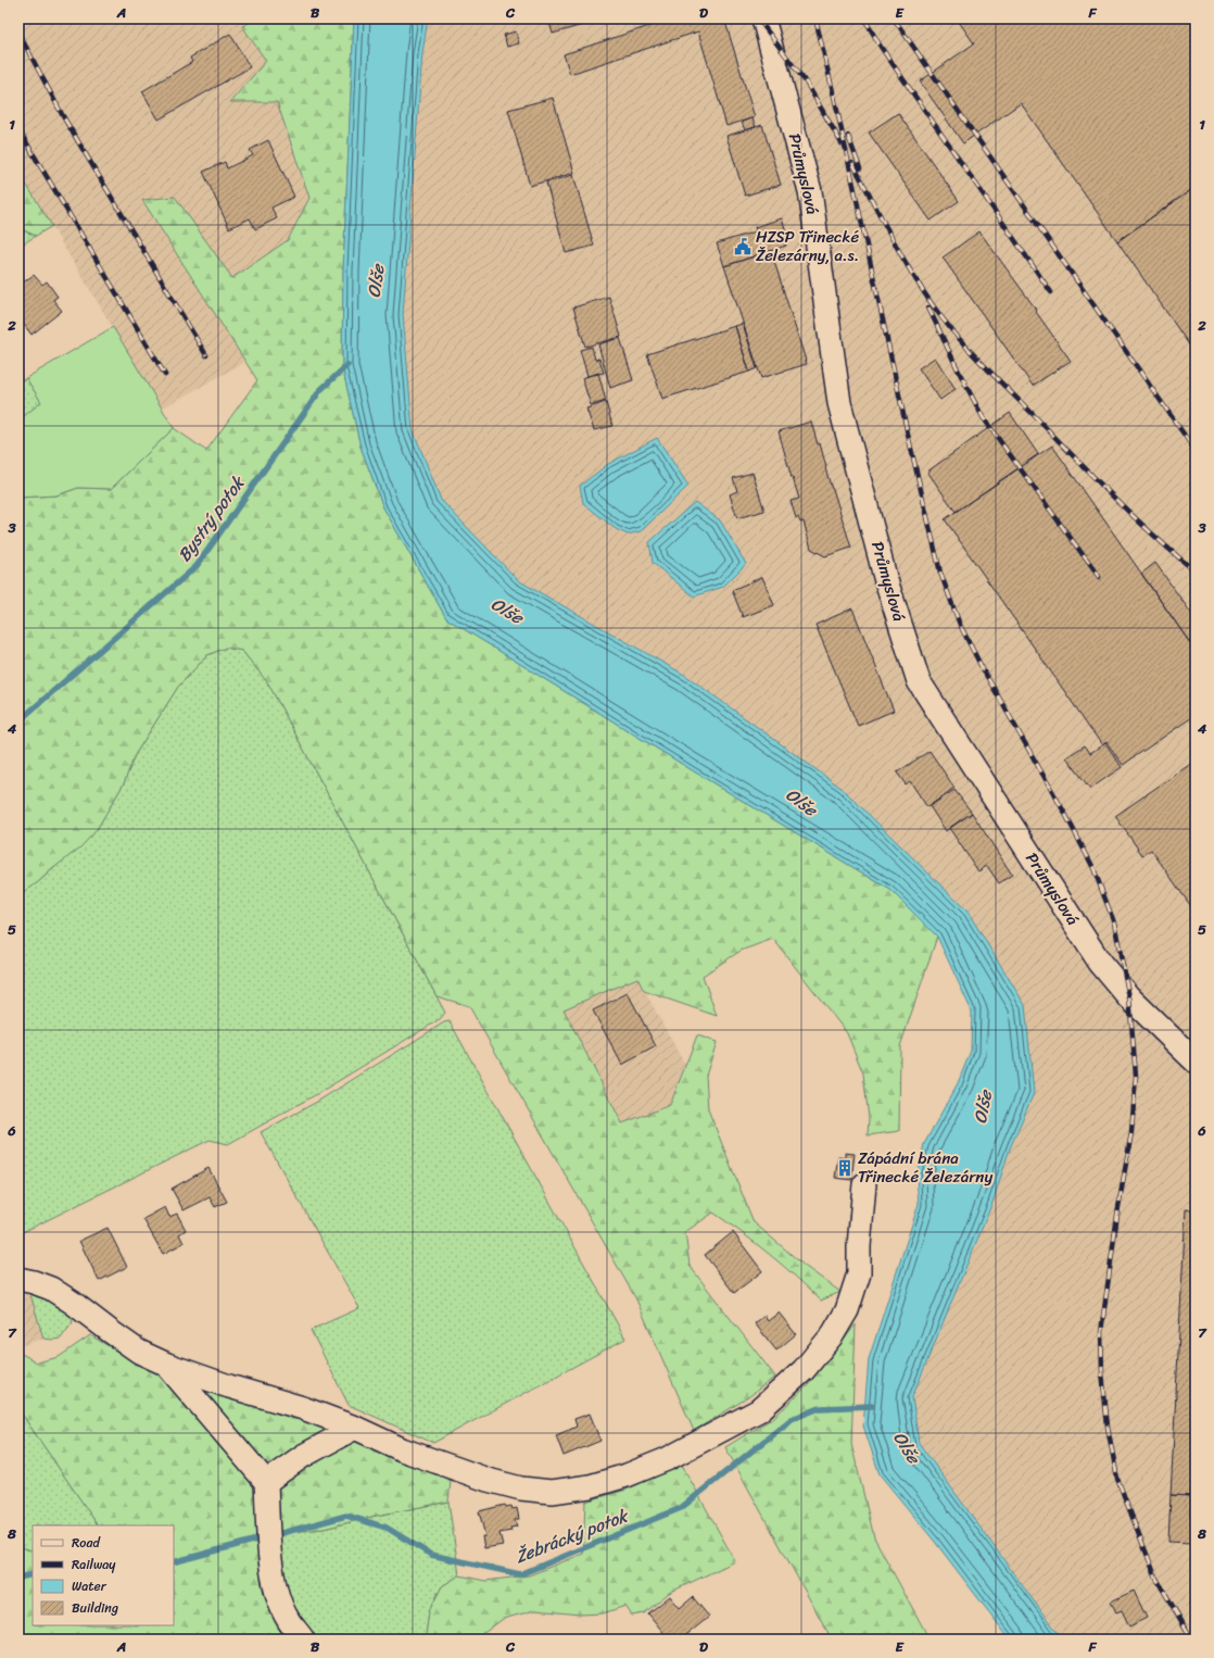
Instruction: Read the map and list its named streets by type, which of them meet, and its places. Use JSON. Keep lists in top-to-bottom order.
{
  "streets": {
    "street": ["Průmyslová"]
  },
  "water": ["Olše", "Bystrý potok", "Žebrácký potok"],
  "places": {
    "public building": ["HZSP Třinecké Železárny, a.s."],
    "building": ["Zápádní brána Třinecké Železárny"]
  },
  "legend": [
    "Road",
    "Railway",
    "Water",
    "Building"
  ],
  "grid": {
    "columns": [
      "A",
      "B",
      "C",
      "D",
      "E",
      "F"
    ],
    "rows": [
      "1",
      "2",
      "3",
      "4",
      "5",
      "6",
      "7",
      "8"
    ]
  }
}
